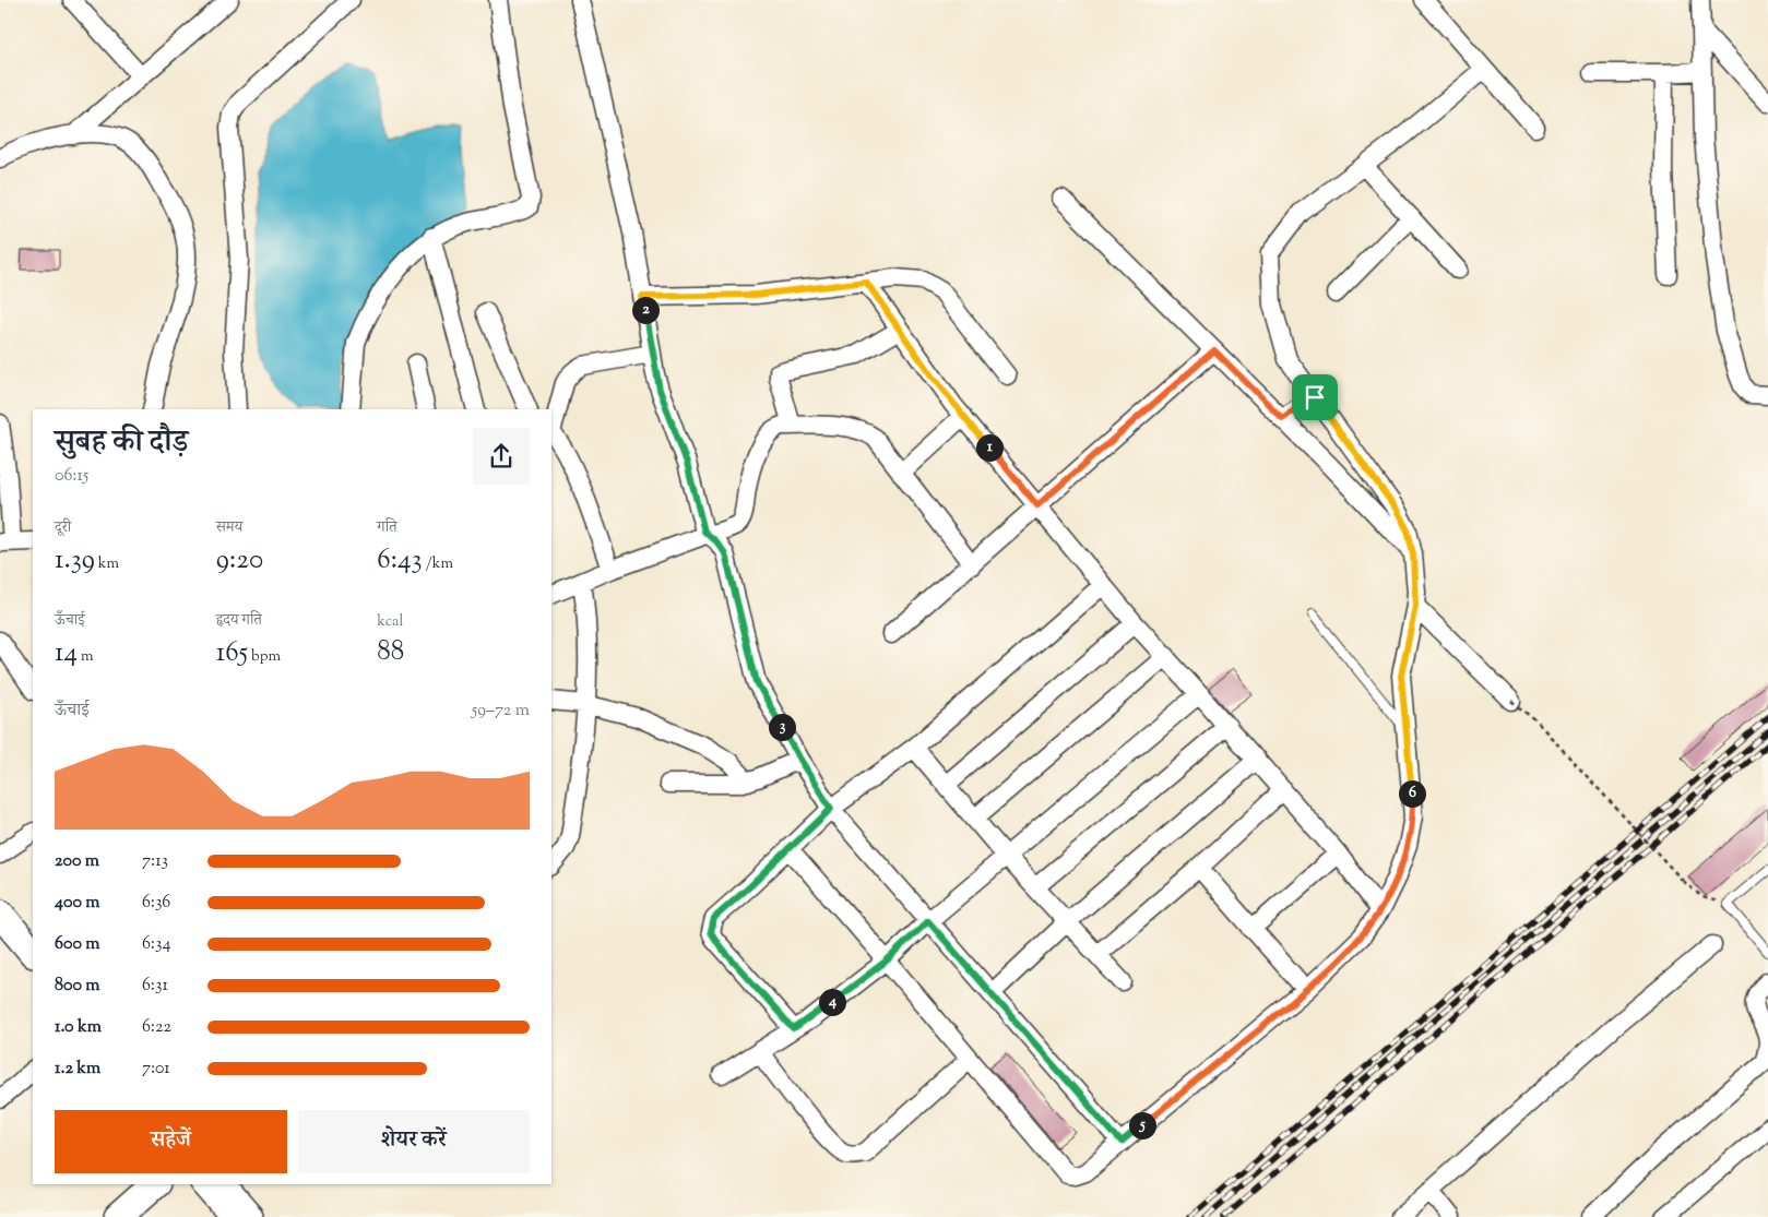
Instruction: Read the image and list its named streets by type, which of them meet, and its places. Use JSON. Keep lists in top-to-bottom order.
{
  "page": {
    "pins": [
      "2",
      "1",
      "3",
      "6",
      "4",
      "5"
    ],
    "heading": ["सुबह की दौड़", "06:15"],
    "stats": [
      ["दूरी", "1.39 km"],
      ["समय", "9:20"],
      ["गति", "6:43 /km"],
      ["ऊँचाई", "14 m"],
      ["हृदय गति", "165 bpm"],
      ["kcal", "88"]
    ],
    "chart": ["ऊँचाई", "59–72 m"],
    "list": [
      {
        "name": "200 m",
        "note": "7:13"
      },
      {
        "name": "400 m",
        "note": "6:36"
      },
      {
        "name": "600 m",
        "note": "6:34"
      },
      {
        "name": "800 m",
        "note": "6:31"
      },
      {
        "name": "1.0 km",
        "note": "6:22"
      },
      {
        "name": "1.2 km",
        "note": "7:01"
      }
    ],
    "buttons": ["सहेजें", "शेयर करें"]
  }
}
